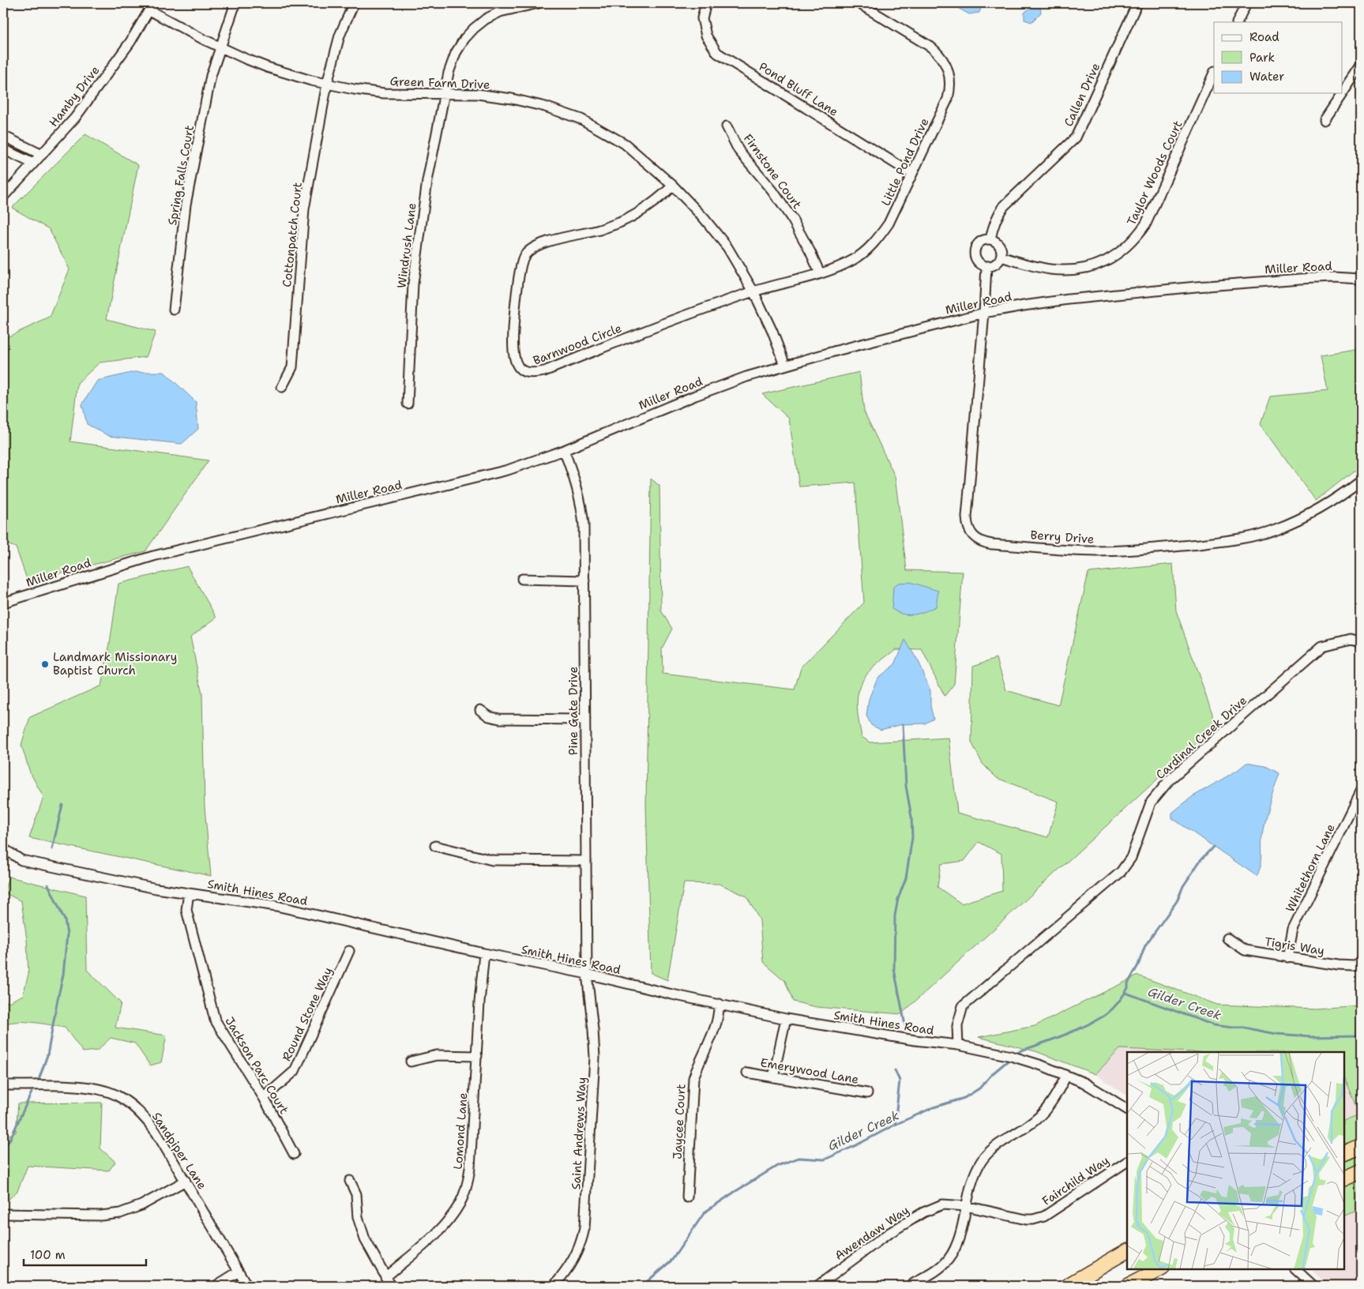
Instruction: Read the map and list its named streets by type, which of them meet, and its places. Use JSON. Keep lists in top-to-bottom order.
{
  "streets": {
    "street": [
      "Green Farm Drive",
      "Pond Bluff Lane",
      "Callen Drive",
      "Hamby Drive",
      "Little Pond Drive",
      "Firnstone Court",
      "Taylor Woods Court",
      "Spring Falls Court",
      "Cottonpatch Court",
      "Windrush Lane",
      "Miller Road",
      "Barnwood Circle",
      "Berry Drive",
      "Pine Gate Drive",
      "Cardinal Creek Drive",
      "Whitethorn Lane",
      "Smith Hines Road",
      "Tigris Way",
      "Round Stone Way",
      "Jackson Parc Court",
      "Emerywood Lane",
      "Jaycee Court",
      "Lomond Lane",
      "Saint Andrews Way",
      "Sandpiper Lane",
      "Fairchild Way",
      "Awendaw Way"
    ]
  },
  "crossings": [
    ["Green Farm Drive", "Hamby Drive"],
    ["Green Farm Drive", "Little Pond Drive"],
    ["Green Farm Drive", "Spring Falls Court"],
    ["Green Farm Drive", "Cottonpatch Court"],
    ["Green Farm Drive", "Windrush Lane"],
    ["Green Farm Drive", "Miller Road"],
    ["Green Farm Drive", "Barnwood Circle"],
    ["Pond Bluff Lane", "Little Pond Drive"],
    ["Callen Drive", "Taylor Woods Court"],
    ["Little Pond Drive", "Firnstone Court"],
    ["Little Pond Drive", "Barnwood Circle"],
    ["Miller Road", "Berry Drive"],
    ["Miller Road", "Pine Gate Drive"],
    ["Pine Gate Drive", "Smith Hines Road"],
    ["Pine Gate Drive", "Saint Andrews Way"],
    ["Cardinal Creek Drive", "Smith Hines Road"],
    ["Whitethorn Lane", "Tigris Way"],
    ["Smith Hines Road", "Jackson Parc Court"],
    ["Smith Hines Road", "Jaycee Court"],
    ["Smith Hines Road", "Lomond Lane"],
    ["Smith Hines Road", "Saint Andrews Way"],
    ["Round Stone Way", "Jackson Parc Court"],
    ["Fairchild Way", "Awendaw Way"]
  ],
  "water": ["Gilder Creek"],
  "places": ["Landmark Missionary Baptist Church"],
  "legend": ["Road", "Park", "Water"],
  "scale_bar": "100 m"
}
